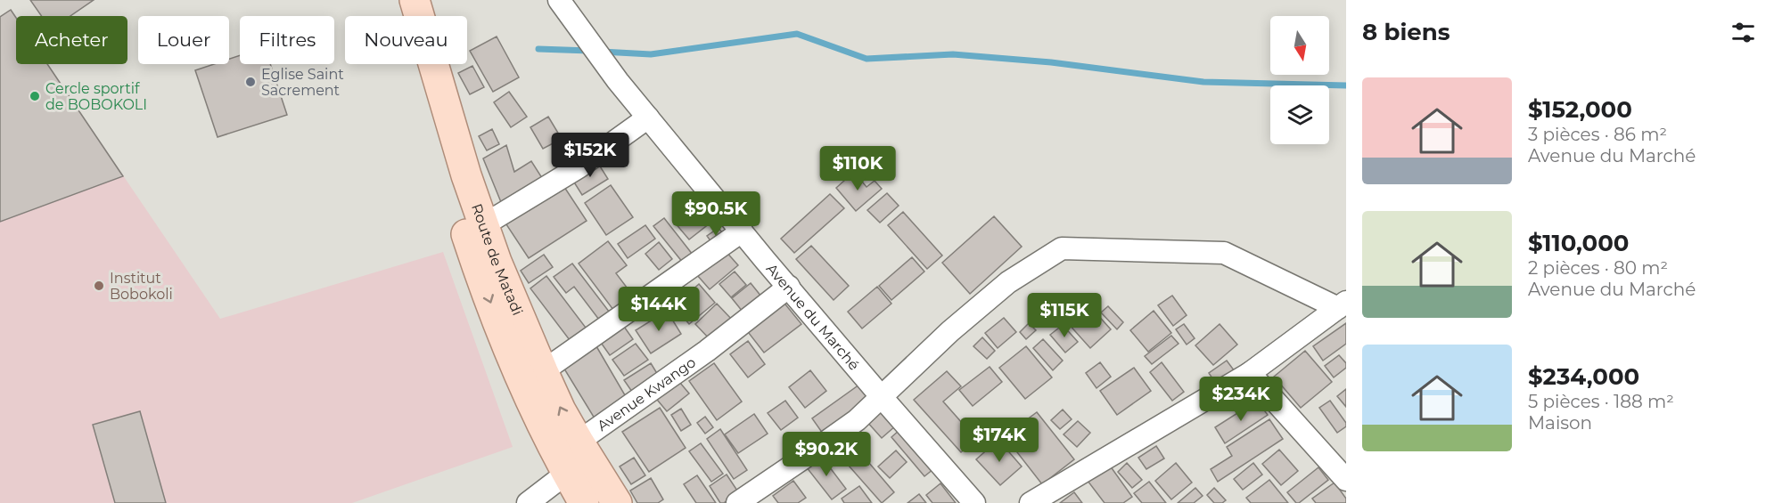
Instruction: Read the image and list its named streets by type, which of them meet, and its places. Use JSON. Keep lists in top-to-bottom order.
{
  "streets": {
    "main road": ["Route de Matadi"],
    "street": ["Avenue du Marché", "Avenue Kwango"]
  },
  "crossings": [
    ["Route de Matadi", "Avenue Kwango"],
    ["Avenue du Marché", "Avenue Kwango"]
  ],
  "places": ["Eglise Saint Sacrement", "Cercle sportif de BOBOKOLI", "Institut Bobokoli"],
  "north": "bottom",
  "page": {
    "heading": "8 biens",
    "chip": [
      "Acheter",
      "Louer",
      "Filtres",
      "Nouveau"
    ],
    "list": [
      {
        "name": "$152,000",
        "note": "3 pièces · 86 m² · Avenue du Marché"
      },
      {
        "name": "$110,000",
        "note": "2 pièces · 80 m² · Avenue du Marché"
      },
      {
        "name": "$234,000",
        "note": "5 pièces · 188 m² · Maison"
      }
    ],
    "price": [
      "$152K",
      "$110K",
      "$90.5K",
      "$144K",
      "$115K",
      "$234K",
      "$174K",
      "$90.2K"
    ]
  }
}
